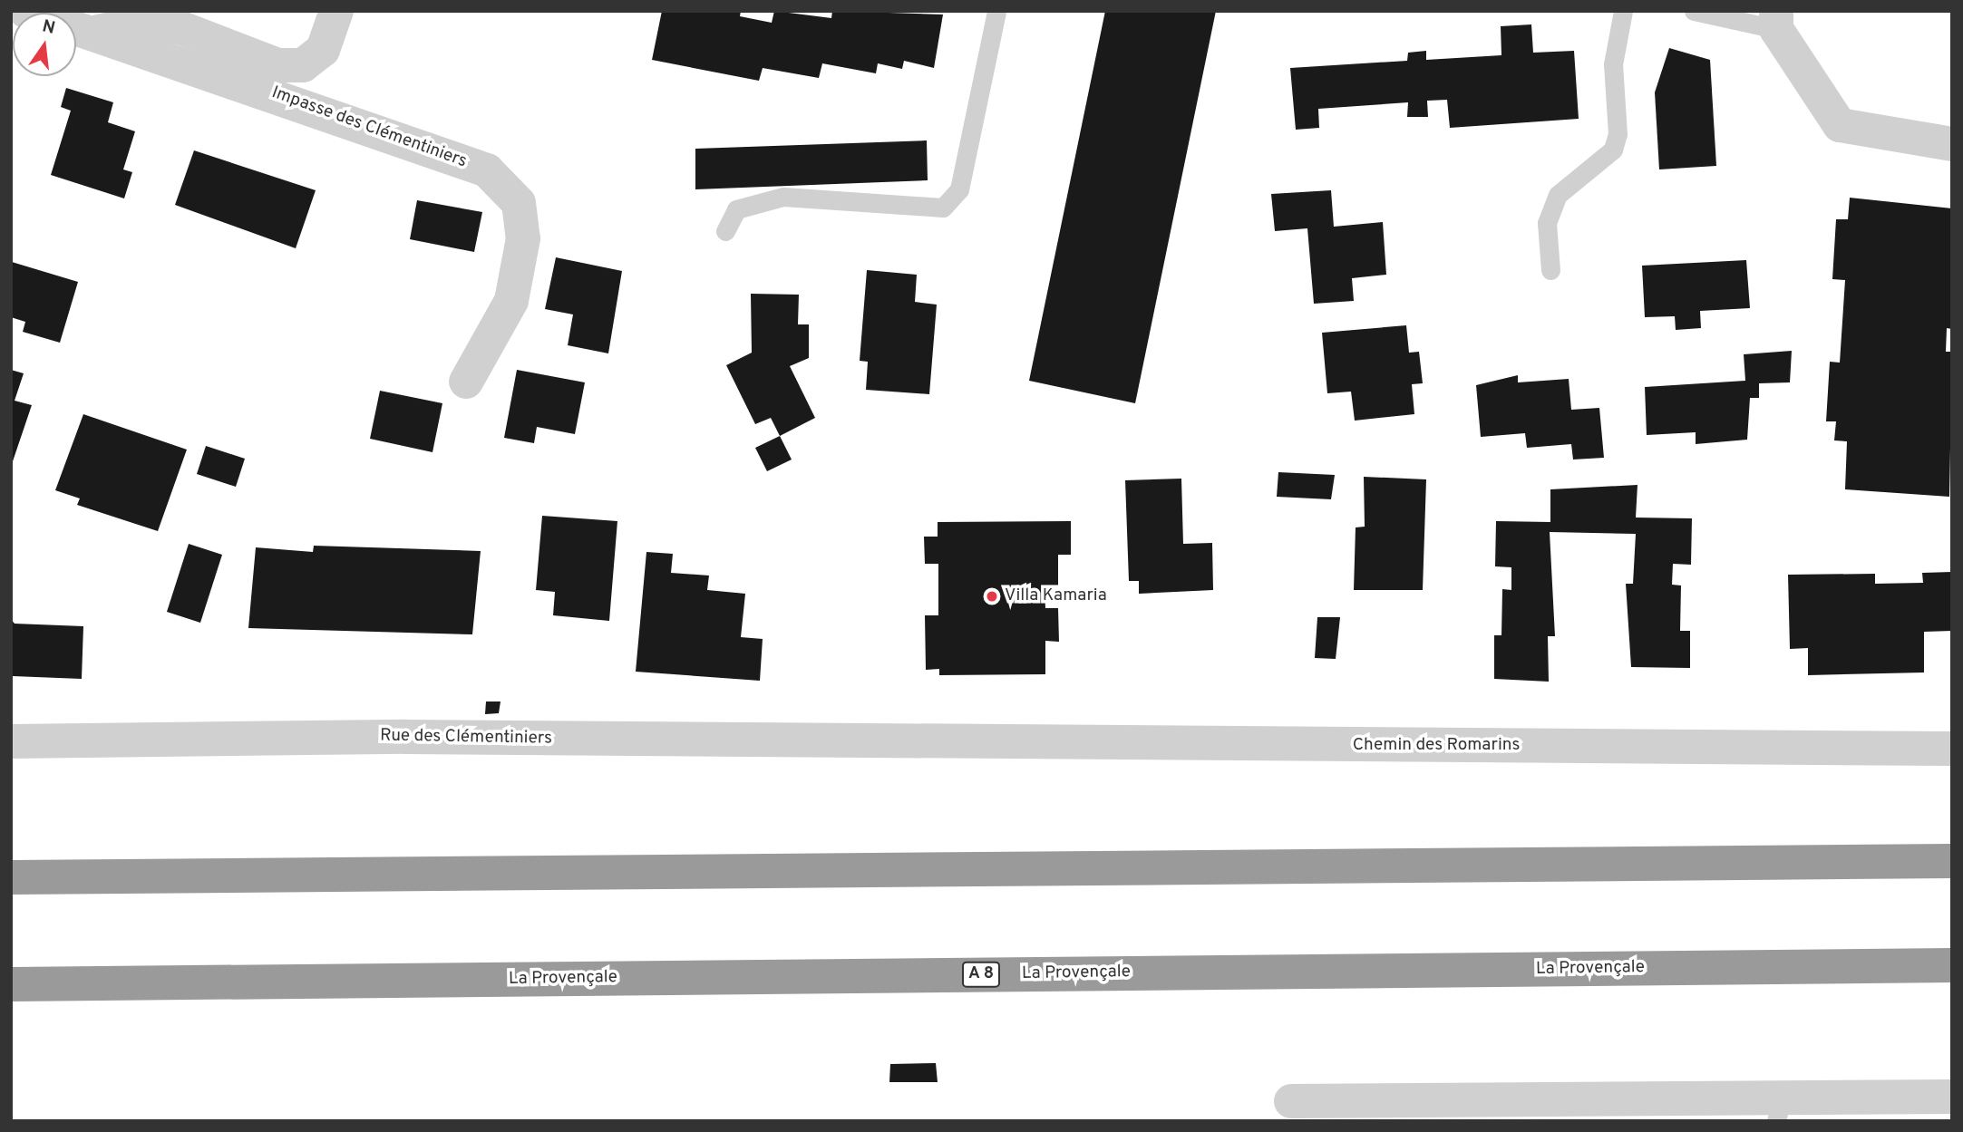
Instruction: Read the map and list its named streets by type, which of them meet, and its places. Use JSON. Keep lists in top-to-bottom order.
{
  "streets": {
    "highway": ["La Provençale", "A 8"],
    "street": ["Impasse des Clémentiniers", "Rue des Clémentiniers", "Chemin des Romarins"]
  },
  "crossings": [
    ["Rue des Clémentiniers", "Chemin des Romarins"]
  ],
  "places": ["Villa Kamaria"],
  "north": "top"
}
